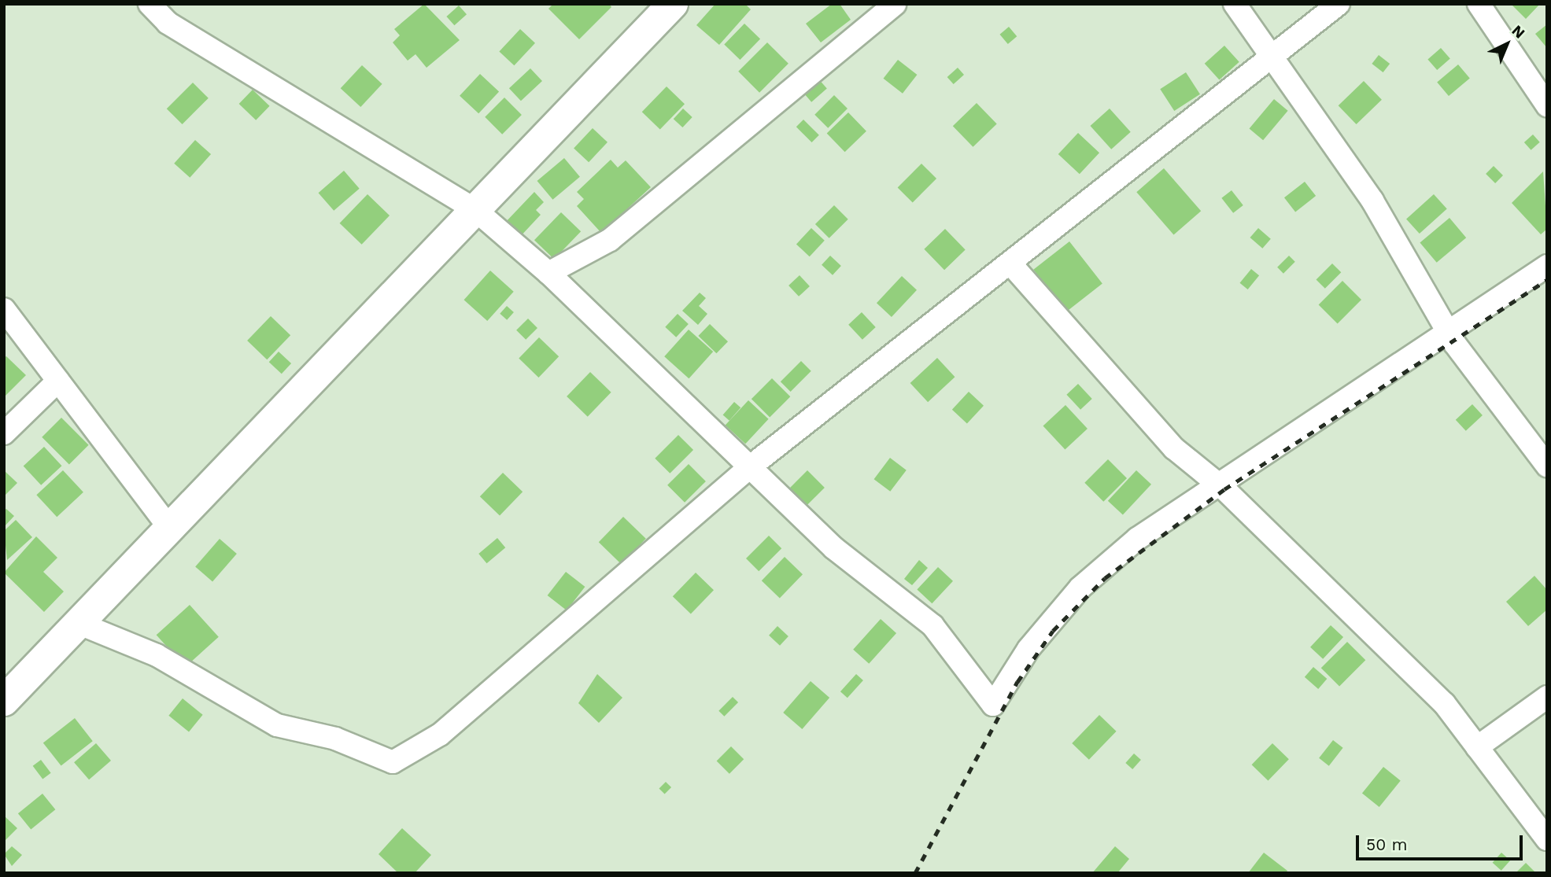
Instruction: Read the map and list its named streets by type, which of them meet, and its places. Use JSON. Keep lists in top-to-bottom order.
{
  "scale_bar": "50 m",
  "north": "top right"
}
